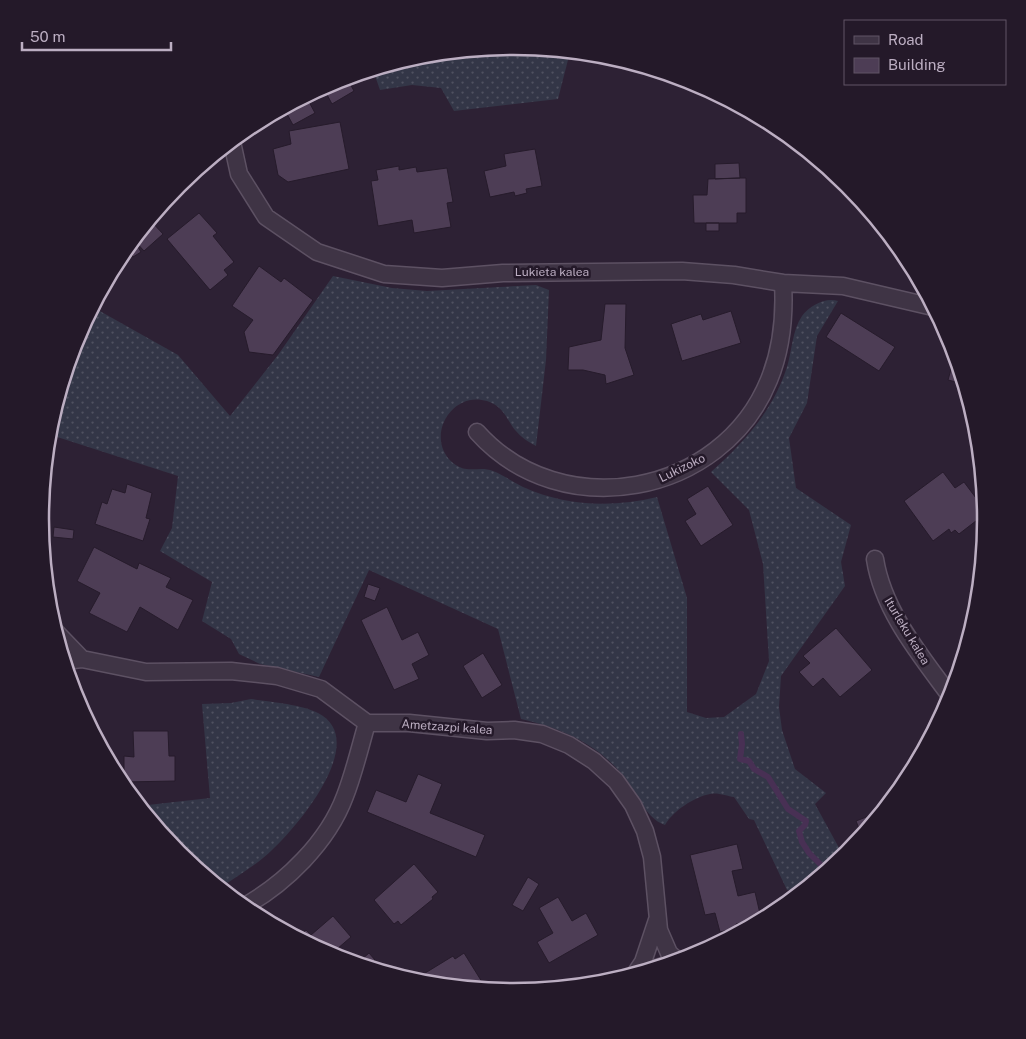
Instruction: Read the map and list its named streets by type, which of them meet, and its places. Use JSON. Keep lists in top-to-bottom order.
{
  "streets": {
    "street": [
      "Lukieta kalea",
      "Lukizoko",
      "Iturleku kalea",
      "Ametzazpi kalea"
    ]
  },
  "crossings": [
    ["Lukieta kalea", "Lukizoko"]
  ],
  "legend": ["Road", "Building"],
  "scale_bar": "50 m"
}
